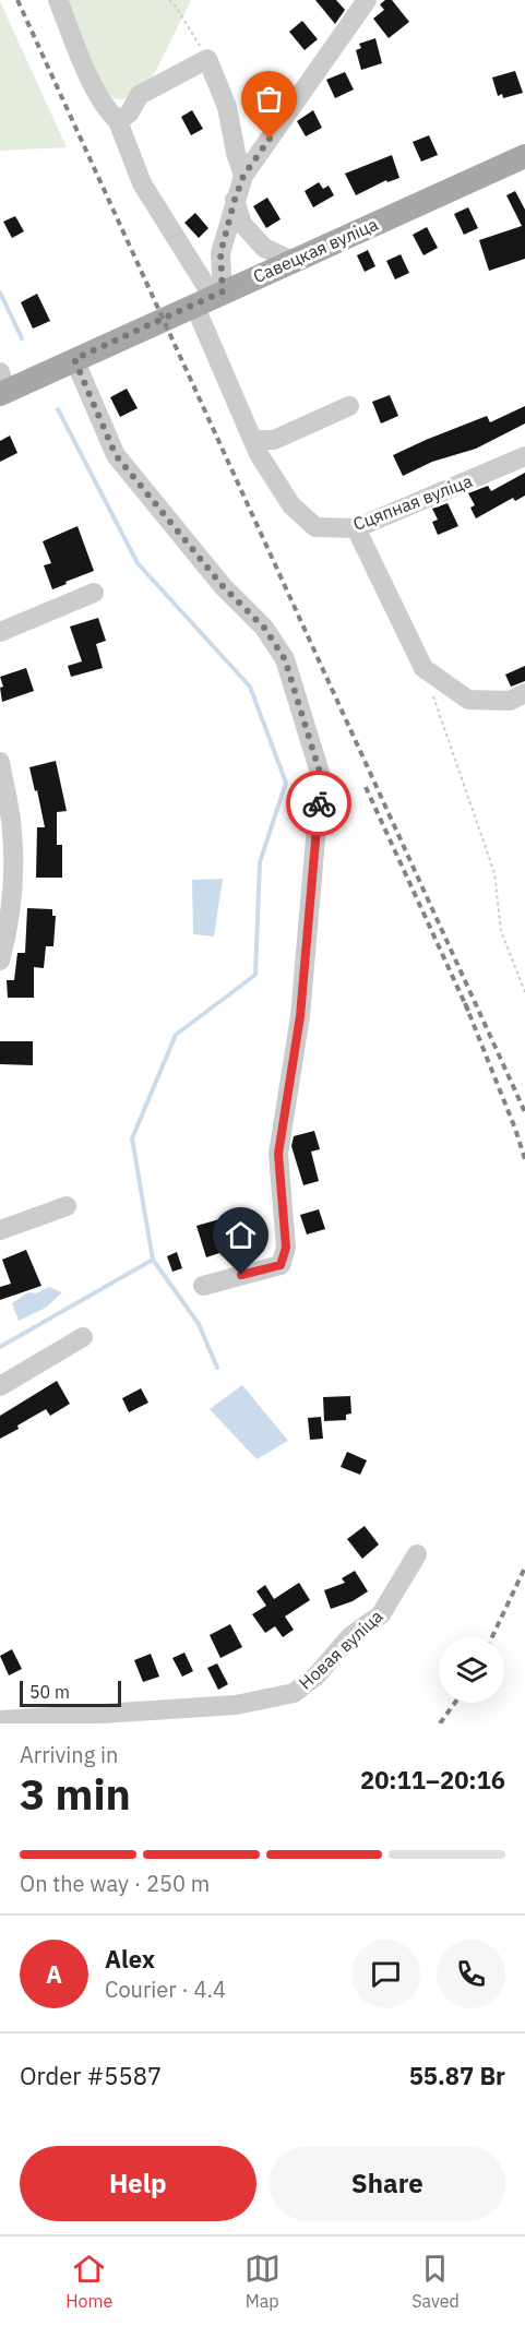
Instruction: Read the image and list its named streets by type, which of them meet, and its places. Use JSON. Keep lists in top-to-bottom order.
{
  "streets": {
    "main road": ["Савецкая вуліца"],
    "street": ["Сцяпная вуліца", "Новая вуліца"]
  },
  "crossings": [
    ["Савецкая вуліца", "Сцяпная вуліца"]
  ],
  "scale_bar": "50 m",
  "page": {
    "scale": "50 m",
    "heading": ["3 min", "Arriving in", "20:11–20:16"],
    "panel": [
      "Alex",
      "Courier · 4.4",
      "Order #5587",
      "55.87 Br"
    ],
    "bar": "On the way · 250 m",
    "round": "A",
    "buttons": ["Help", "Share"],
    "tabs": ["Home", "Map", "Saved"]
  }
}
